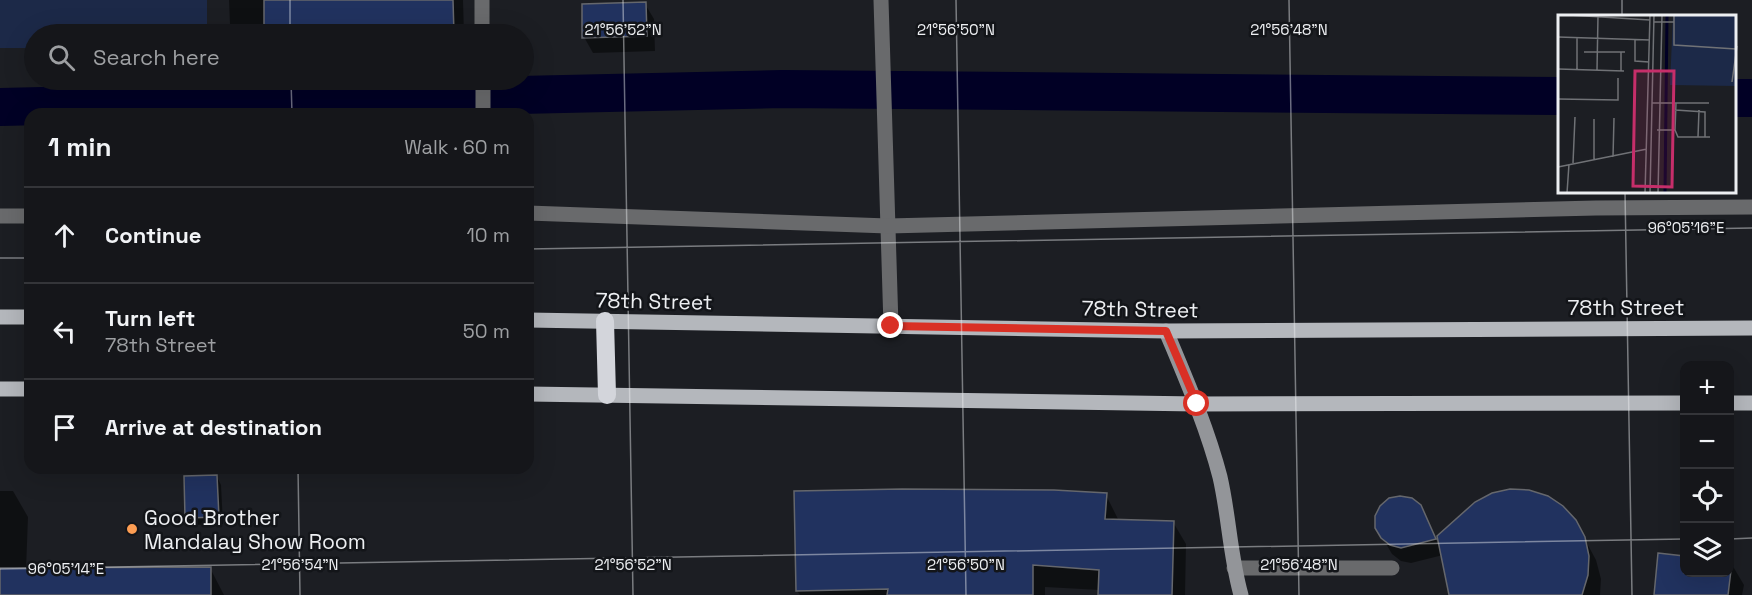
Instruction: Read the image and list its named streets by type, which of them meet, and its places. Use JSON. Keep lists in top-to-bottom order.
{
  "streets": {
    "main road": ["78th Street"]
  },
  "places": ["Good Brother Mandalay Show Room"],
  "page": {
    "search": "Search here",
    "heading": ["1 min", "Walk · 60 m"],
    "list": [
      ["Continue", "10 m"],
      ["Turn left", "78th Street", "50 m"],
      "Arrive at destination"
    ],
    "map_buttons": ["+", "−"]
  },
  "coordinates": [
    "21°56'52\"N",
    "21°56'50\"N",
    "21°56'48\"N",
    "96°05'16\"E",
    "21°56'54\"N",
    "96°05'14\"E"
  ]
}
